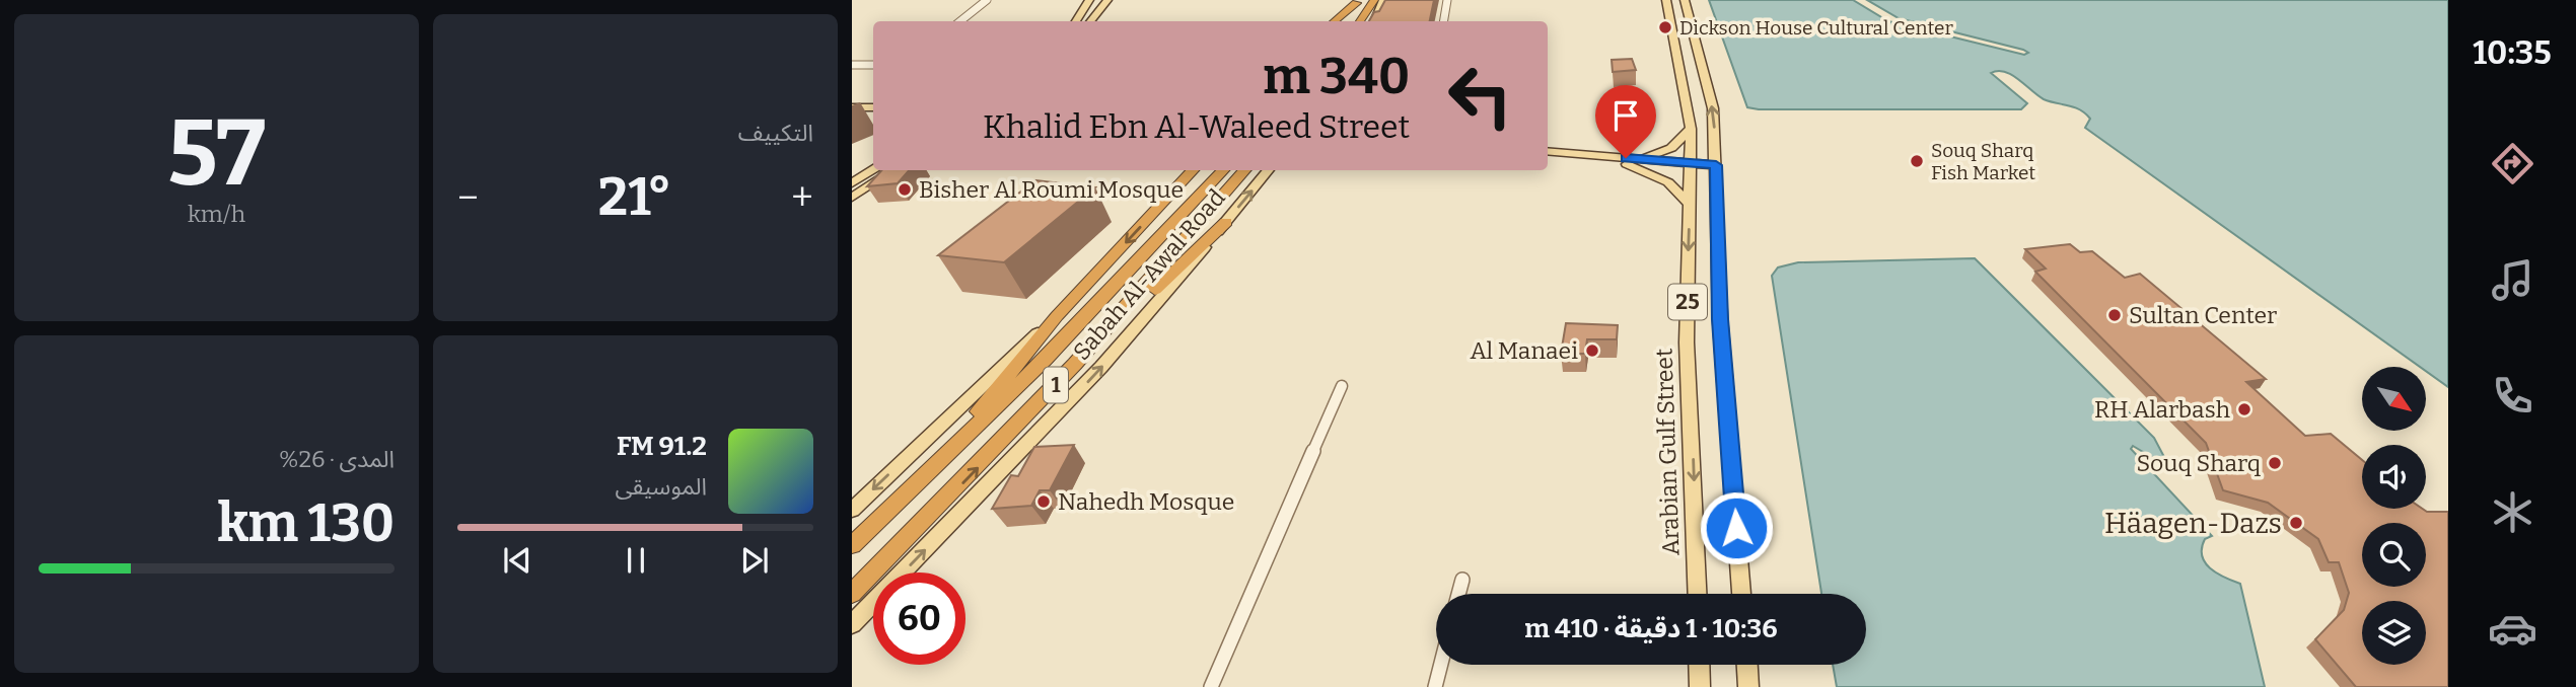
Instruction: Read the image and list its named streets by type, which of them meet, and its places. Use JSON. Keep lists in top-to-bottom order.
{
  "streets": {
    "highway": ["Sabah Al-Awal Road", "1"],
    "main road": ["25", "Arabian Gulf Street"]
  },
  "places": [
    "Dickson House Cultural Center",
    "Souq Sharq Fish Market",
    "Bisher Al Roumi Mosque",
    "Sultan Center",
    "Al Manaei",
    "RH Alarbash",
    "Souq Sharq",
    "Nahedh Mosque",
    "Häagen-Dazs"
  ],
  "north": "bottom right",
  "page": {
    "tabs": "10:35",
    "tile": [
      "التكييف",
      ["57", "km/h"],
      ["المدى · 26%", "130 km"]
    ],
    "turn": ["340 m", "Khalid Ebn Al-Waleed Street"],
    "heat": ["−", "21°", "+"],
    "song": ["91.2 FM", "الموسيقى"],
    "limit": "60",
    "trip": "10:36 · 1 دقيقة · 410 m"
  }
}
